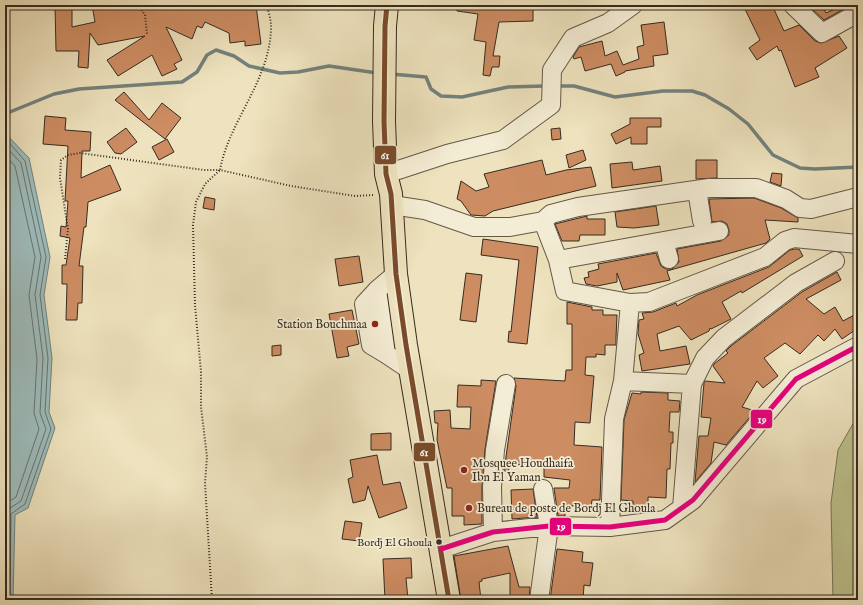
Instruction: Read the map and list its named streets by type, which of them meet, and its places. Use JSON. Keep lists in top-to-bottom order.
{
  "places": [
    "Station Bouchmaa",
    "Mosquee Houdhaifa Ibn El Yaman",
    "Bureau de poste de Bordj El Ghoula",
    "Bordj El Ghoula"
  ],
  "lines": ["transit line 61", "transit line 19"]
}
